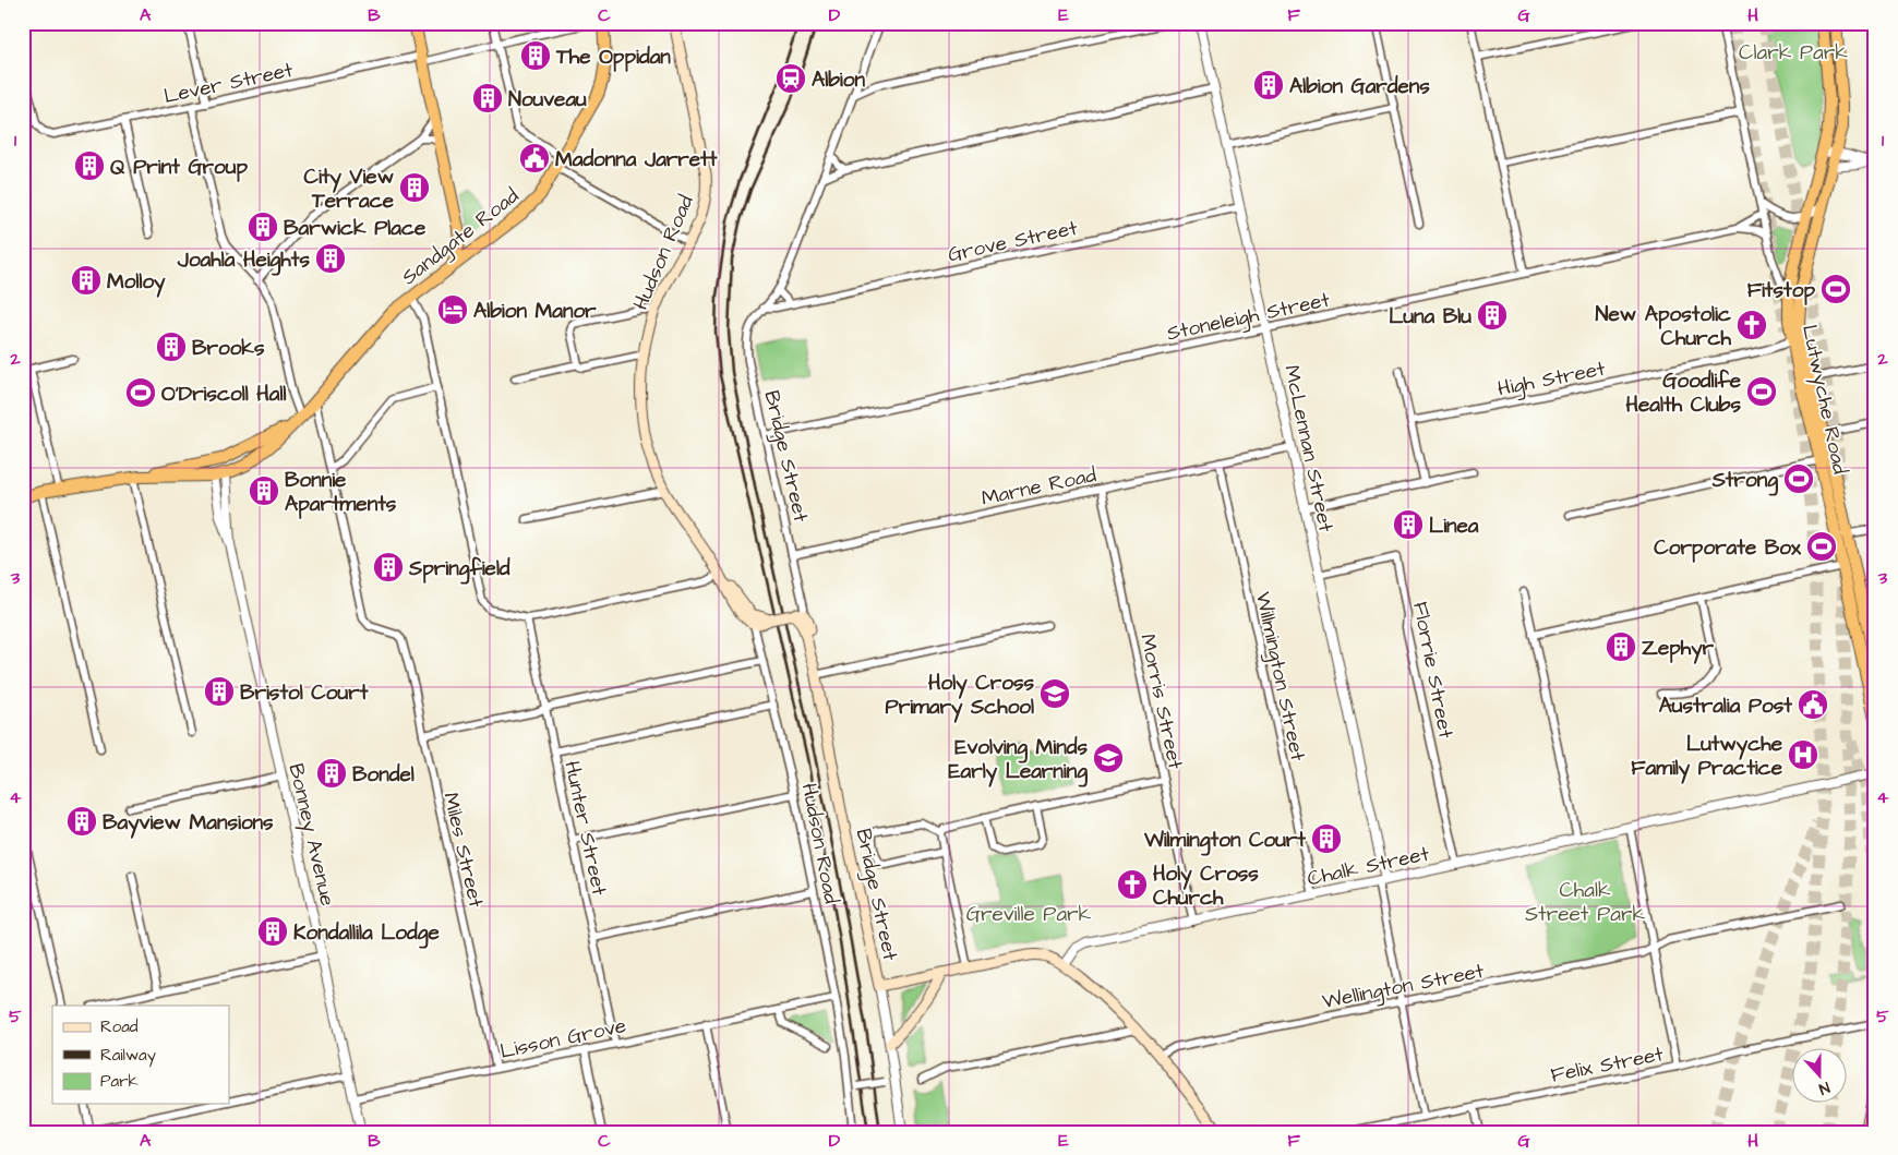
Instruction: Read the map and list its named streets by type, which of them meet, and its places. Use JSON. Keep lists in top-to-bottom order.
{
  "streets": {
    "highway": ["Sandgate Road", "Lutwyche Road"],
    "main road": ["Hudson Road", "Bridge Street"],
    "street": [
      "Lever Street",
      "Grove Street",
      "Stoneleigh Street",
      "High Street",
      "McLennan Street",
      "Marne Road",
      "Florrie Street",
      "Willmington Street",
      "Morris Street",
      "Hunter Street",
      "Bonney Avenue",
      "Miles Street",
      "Chalk Street",
      "Wellington Street",
      "Lisson Grove",
      "Felix Street"
    ]
  },
  "crossings": [
    ["Sandgate Road", "Bonney Avenue"],
    ["Grove Street", "McLennan Street"],
    ["Grove Street", "Bridge Street"],
    ["Hudson Road", "Lisson Grove"],
    ["Stoneleigh Street", "McLennan Street"],
    ["Stoneleigh Street", "Bridge Street"],
    ["High Street", "Lutwyche Road"],
    ["McLennan Street", "Marne Road"],
    ["McLennan Street", "Florrie Street"],
    ["McLennan Street", "Chalk Street"],
    ["Bridge Street", "Marne Road"],
    ["Marne Road", "Willmington Street"],
    ["Marne Road", "Morris Street"],
    ["Florrie Street", "Chalk Street"],
    ["Willmington Street", "Chalk Street"],
    ["Morris Street", "Chalk Street"],
    ["Hunter Street", "Lisson Grove"],
    ["Bonney Avenue", "Lisson Grove"],
    ["Miles Street", "Lisson Grove"]
  ],
  "parks": ["Clark Park", "Chalk Street Park", "Greville Park"],
  "places": {
    "building": [
      "The Oppidan",
      "Albion Gardens",
      "Nouveau",
      "Q Print Group",
      "City View Terrace",
      "Barwick Place",
      "Joahla Heights",
      "Molloy",
      "Luna Blu",
      "Brooks",
      "Bonnie Apartments",
      "Linea",
      "Springfield",
      "Zephyr",
      "Bristol Court",
      "Bondel",
      "Bayview Mansions",
      "Wilmington Court",
      "Kondallila Lodge"
    ],
    "station": ["Albion"],
    "public building": ["Madonna Jarrett", "Australia Post"],
    "sports": [
      "Fitstop",
      "Goodlife Health Clubs",
      "O'Driscoll Hall",
      "Strong",
      "Corporate Box"
    ],
    "hotel": ["Albion Manor"],
    "church": ["New Apostolic Church", "Holy Cross Church"],
    "school or university": ["Holy Cross Primary School", "Evolving Minds Early Learning"],
    "hospital": ["Lutwyche Family Practice"]
  },
  "legend": ["Road", "Railway", "Park"],
  "north": "bottom",
  "grid": {
    "columns": [
      "A",
      "B",
      "C",
      "D",
      "E",
      "F",
      "G",
      "H"
    ],
    "rows": [
      "1",
      "2",
      "3",
      "4",
      "5"
    ]
  }
}
